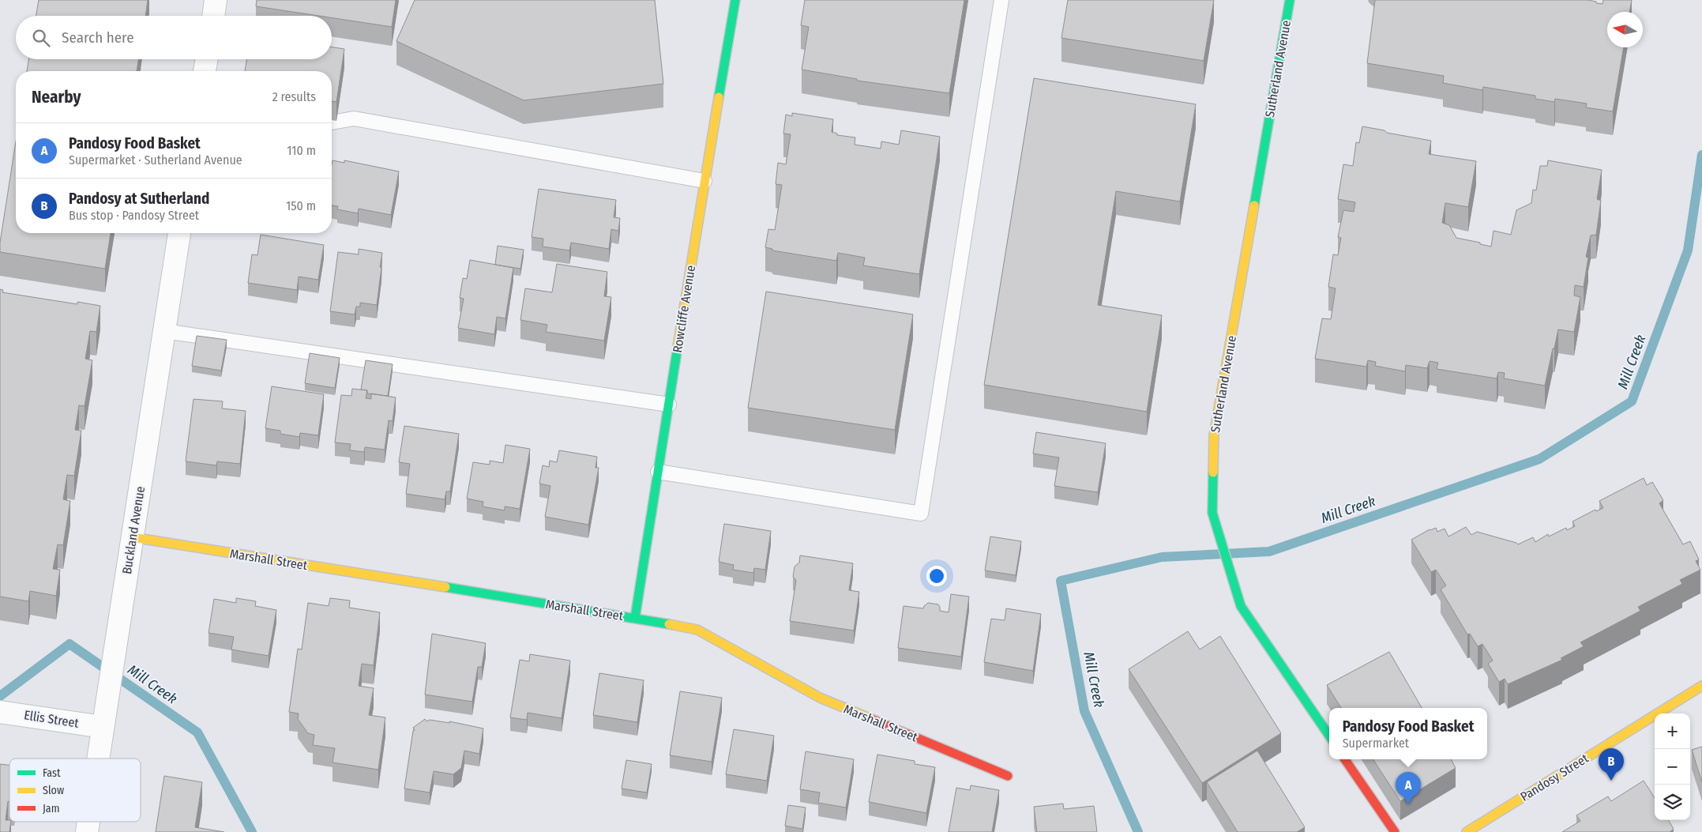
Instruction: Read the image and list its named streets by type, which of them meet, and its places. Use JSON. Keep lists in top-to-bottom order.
{
  "streets": {
    "street": [
      "Sutherland Avenue",
      "Rowcliffe Avenue",
      "Buckland Avenue",
      "Marshall Street",
      "Ellis Street",
      "Pandosy Street"
    ]
  },
  "crossings": [
    ["Rowcliffe Avenue", "Marshall Street"],
    ["Buckland Avenue", "Marshall Street"],
    ["Buckland Avenue", "Ellis Street"]
  ],
  "water": ["Mill Creek"],
  "legend": ["Fast", "Slow", "Jam"],
  "north": "left",
  "page": {
    "search": "Search here",
    "heading": ["Nearby", "2 results"],
    "list": [
      {
        "mark": "A",
        "name": "Pandosy Food Basket",
        "note": "Supermarket · Sutherland Avenue",
        "value": "110 m"
      },
      {
        "mark": "B",
        "name": "Pandosy at Sutherland",
        "note": "Bus stop · Pandosy Street",
        "value": "150 m"
      }
    ],
    "popup": ["Pandosy Food Basket", "Supermarket"],
    "map_buttons": ["+", "−"],
    "pins": ["B", "A"]
  }
}
